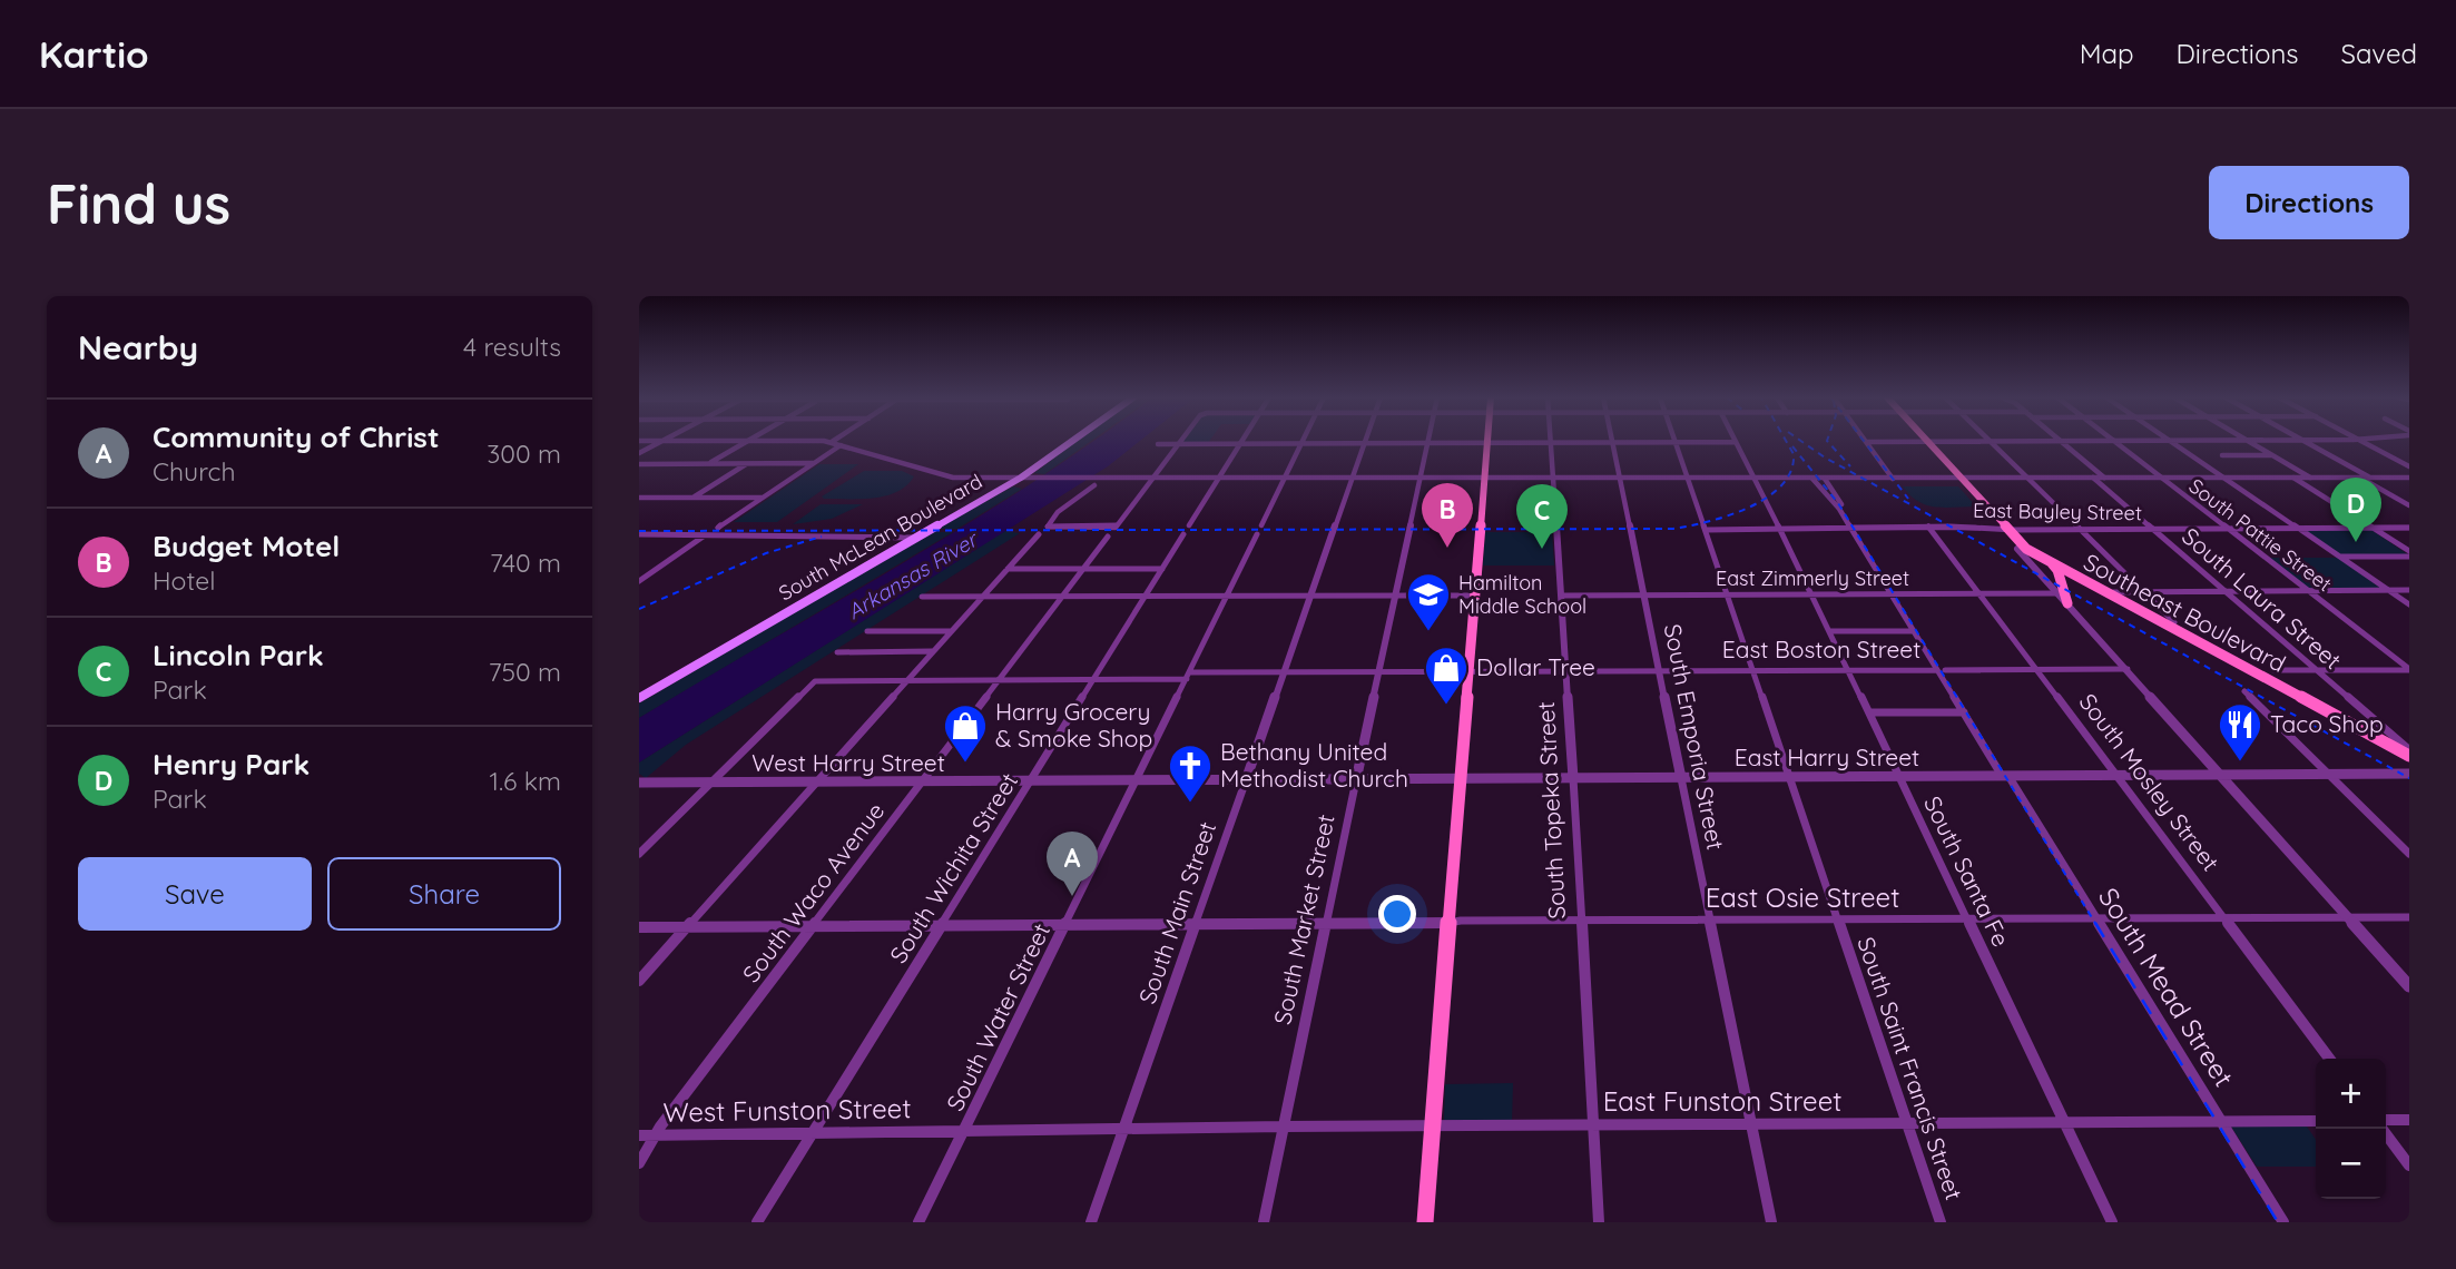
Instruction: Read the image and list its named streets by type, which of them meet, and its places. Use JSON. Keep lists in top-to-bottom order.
{
  "streets": {
    "main road": ["South McLean Boulevard", "Southeast Boulevard"],
    "street": [
      "East Bayley Street",
      "South Pattie Street",
      "East Zimmerly Street",
      "South Laura Street",
      "East Boston Street",
      "South Emporia Street",
      "East Harry Street",
      "West Harry Street",
      "South Mosley Street",
      "South Topeka Street",
      "South Wichita Street",
      "South Santa Fe",
      "South Waco Avenue",
      "East Osie Street",
      "South Main Street",
      "South Market Street",
      "South Mead Street",
      "South Water Street",
      "South Saint Francis Street",
      "East Funston Street",
      "West Funston Street"
    ]
  },
  "crossings": [
    ["East Bayley Street", "South Pattie Street"],
    ["East Bayley Street", "South Laura Street"],
    ["East Bayley Street", "Southeast Boulevard"],
    ["East Bayley Street", "South Mosley Street"],
    ["East Bayley Street", "South Santa Fe"],
    ["East Bayley Street", "South Mead Street"],
    ["East Bayley Street", "South Saint Francis Street"],
    ["East Zimmerly Street", "South Emporia Street"],
    ["East Zimmerly Street", "South Mosley Street"],
    ["East Zimmerly Street", "South Topeka Street"],
    ["East Zimmerly Street", "South Santa Fe"],
    ["East Zimmerly Street", "South Mead Street"],
    ["East Zimmerly Street", "South Saint Francis Street"],
    ["South Laura Street", "Southeast Boulevard"],
    ["East Boston Street", "South Emporia Street"],
    ["East Boston Street", "West Harry Street"],
    ["East Boston Street", "South Mosley Street"],
    ["East Boston Street", "South Topeka Street"],
    ["East Boston Street", "South Wichita Street"],
    ["East Boston Street", "South Santa Fe"],
    ["East Boston Street", "South Waco Avenue"],
    ["East Boston Street", "South Main Street"],
    ["East Boston Street", "South Market Street"],
    ["East Boston Street", "South Mead Street"],
    ["East Boston Street", "South Water Street"],
    ["East Boston Street", "South Saint Francis Street"],
    ["South Emporia Street", "East Harry Street"],
    ["South Emporia Street", "East Osie Street"],
    ["South Emporia Street", "East Funston Street"],
    ["East Harry Street", "West Harry Street"],
    ["East Harry Street", "South Mosley Street"],
    ["East Harry Street", "South Topeka Street"],
    ["East Harry Street", "South Santa Fe"],
    ["East Harry Street", "South Main Street"],
    ["East Harry Street", "South Market Street"],
    ["East Harry Street", "South Mead Street"],
    ["East Harry Street", "South Saint Francis Street"],
    ["West Harry Street", "South Wichita Street"],
    ["West Harry Street", "South Waco Avenue"],
    ["West Harry Street", "South Main Street"],
    ["West Harry Street", "South Water Street"],
    ["South Mosley Street", "East Osie Street"],
    ["South Topeka Street", "East Osie Street"],
    ["South Topeka Street", "East Funston Street"],
    ["South Wichita Street", "East Osie Street"],
    ["South Wichita Street", "West Funston Street"],
    ["South Santa Fe", "East Osie Street"],
    ["South Santa Fe", "East Funston Street"],
    ["South Waco Avenue", "East Osie Street"],
    ["South Waco Avenue", "West Funston Street"],
    ["East Osie Street", "South Main Street"],
    ["East Osie Street", "South Market Street"],
    ["East Osie Street", "South Mead Street"],
    ["East Osie Street", "South Water Street"],
    ["East Osie Street", "South Saint Francis Street"],
    ["South Main Street", "East Funston Street"],
    ["South Main Street", "West Funston Street"],
    ["South Market Street", "East Funston Street"],
    ["South Mead Street", "East Funston Street"],
    ["South Water Street", "West Funston Street"],
    ["South Saint Francis Street", "East Funston Street"],
    ["East Funston Street", "West Funston Street"]
  ],
  "water": ["Arkansas River"],
  "places": {
    "school or university": ["Hamilton Middle School"],
    "shop": ["Dollar Tree", "Harry Grocery & Smoke Shop"],
    "restaurant": ["Taco Shop"],
    "church": ["Bethany United Methodist Church"]
  },
  "page": {
    "header": "Kartio",
    "nav": ["Map", "Directions", "Saved"],
    "buttons": [
      "Directions",
      ["Save", "Share"]
    ],
    "title": "Find us",
    "heading": ["Nearby", "4 results"],
    "list": [
      {
        "mark": "A",
        "name": "Community of Christ",
        "note": "Church",
        "value": "300 m"
      },
      {
        "mark": "B",
        "name": "Budget Motel",
        "note": "Hotel",
        "value": "740 m"
      },
      {
        "mark": "C",
        "name": "Lincoln Park",
        "note": "Park",
        "value": "750 m"
      },
      {
        "mark": "D",
        "name": "Henry Park",
        "note": "Park",
        "value": "1.6 km"
      }
    ],
    "pins": [
      "D",
      "B",
      "C",
      "A"
    ],
    "map_buttons": ["+", "−"]
  }
}
